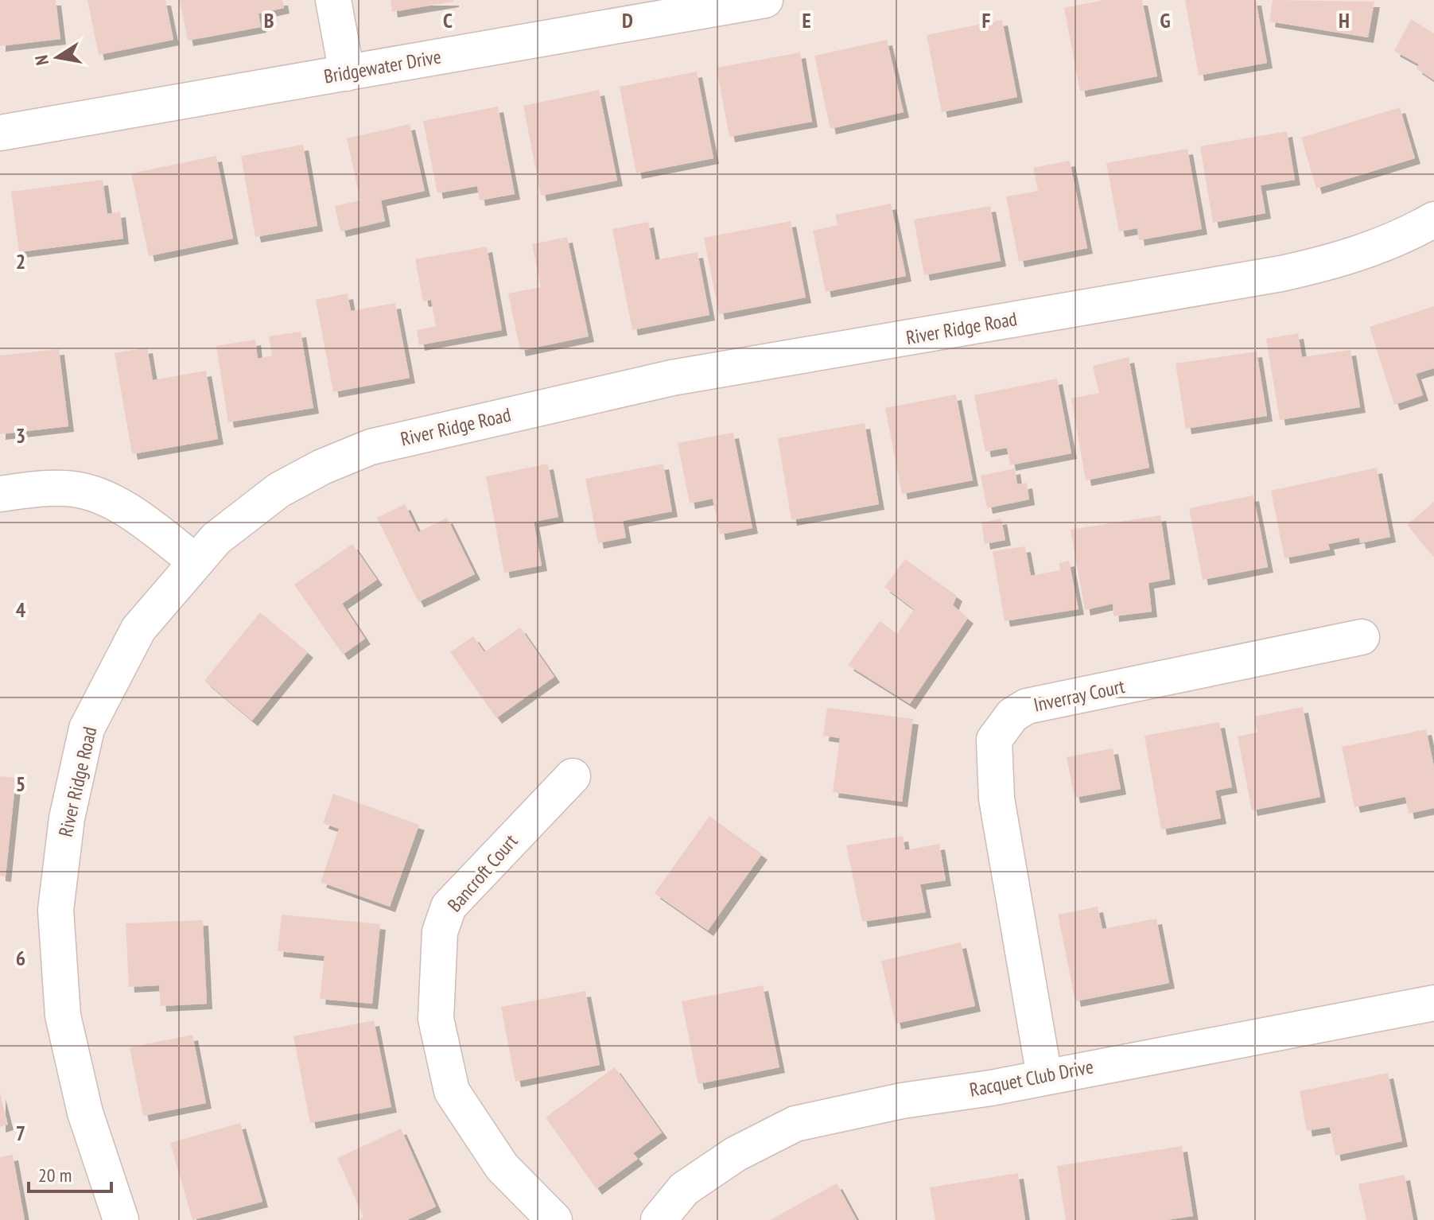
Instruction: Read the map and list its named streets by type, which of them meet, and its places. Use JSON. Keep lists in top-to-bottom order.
{
  "streets": {
    "street": [
      "Bridgewater Drive",
      "River Ridge Road",
      "Inverray Court",
      "Bancroft Court",
      "Racquet Club Drive"
    ]
  },
  "crossings": [
    ["Inverray Court", "Racquet Club Drive"]
  ],
  "scale_bar": "20 m",
  "north": "left",
  "grid": {
    "columns": [
      "B",
      "C",
      "D",
      "E",
      "F",
      "G",
      "H"
    ],
    "rows": [
      "2",
      "3",
      "4",
      "5",
      "6",
      "7"
    ]
  }
}
